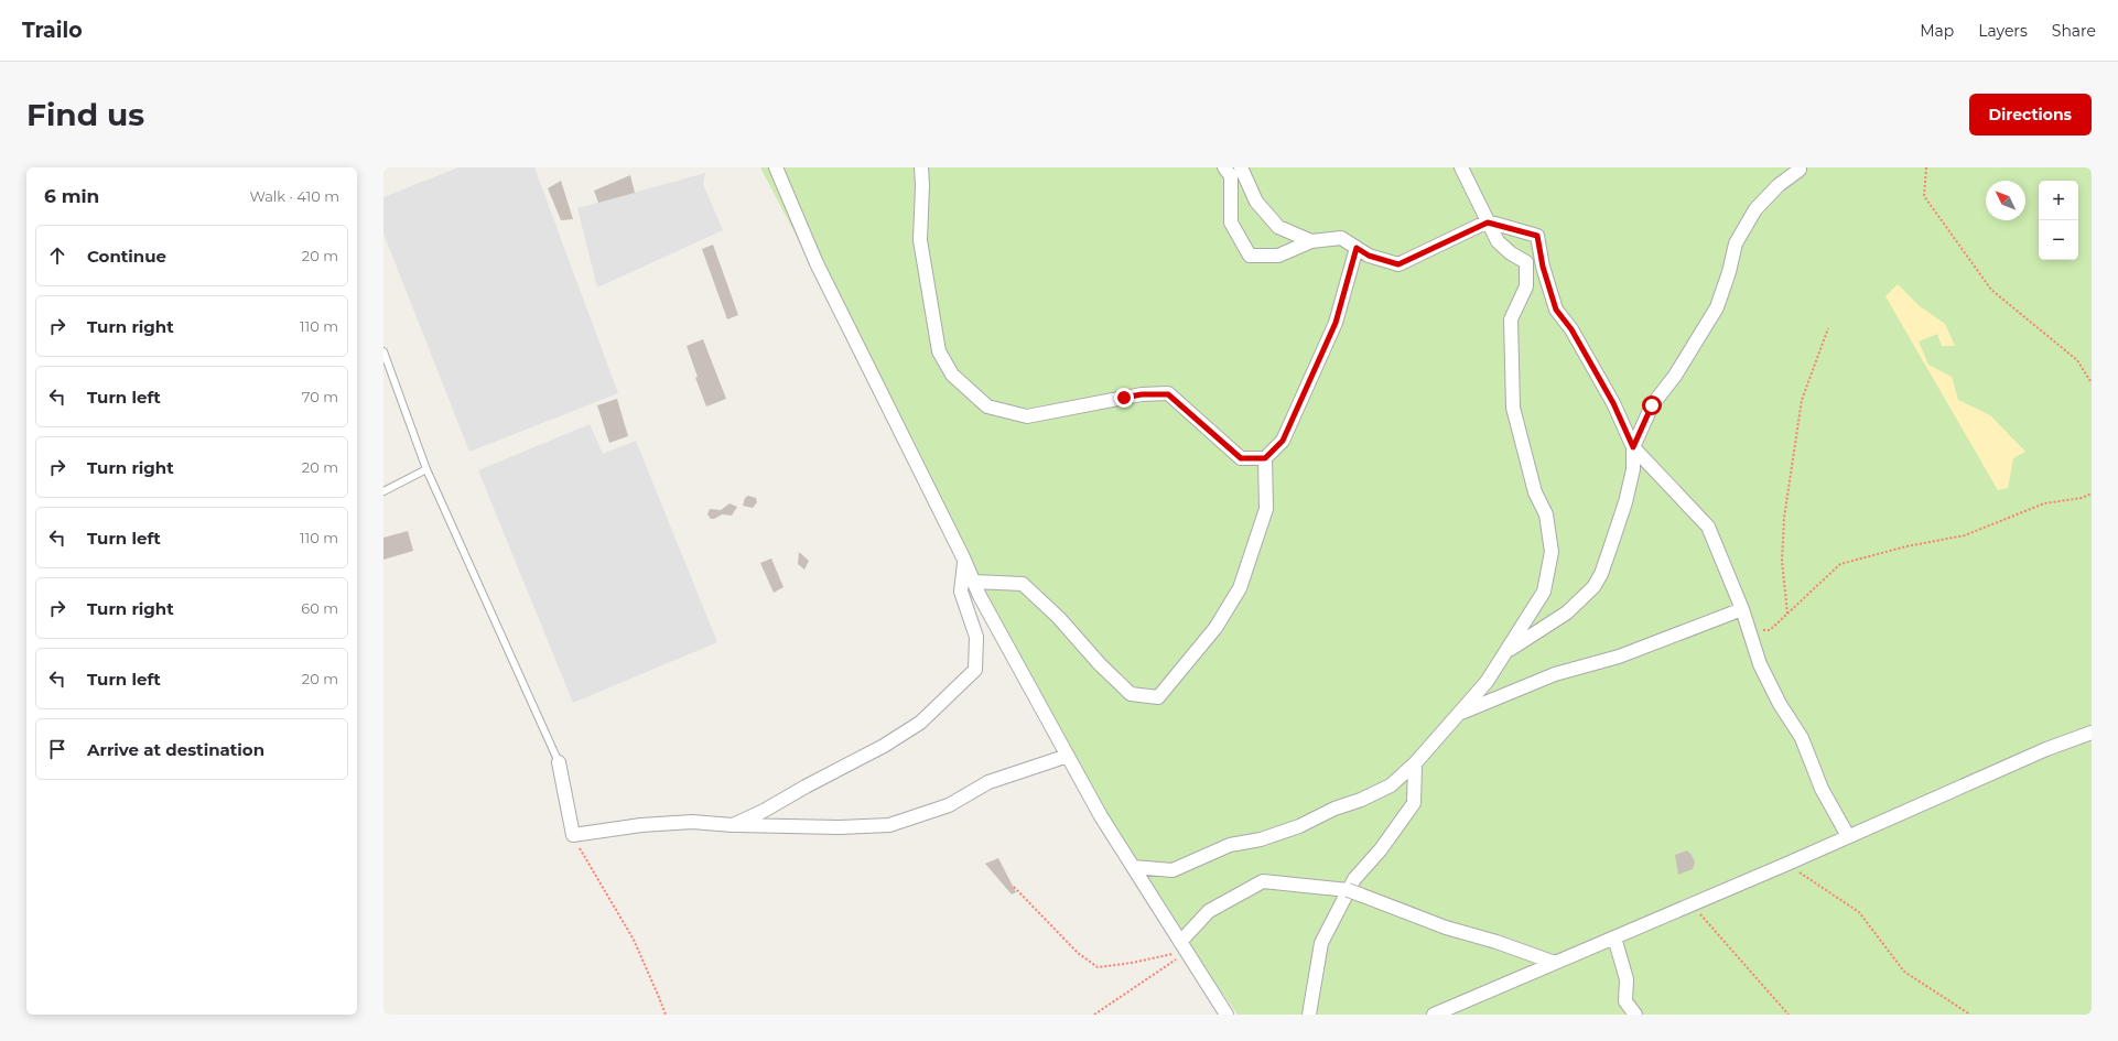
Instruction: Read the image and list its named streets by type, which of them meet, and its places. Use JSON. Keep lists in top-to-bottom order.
{
  "north": "top left",
  "page": {
    "header": "Trailo",
    "nav": ["Map", "Layers", "Share"],
    "buttons": "Directions",
    "title": "Find us",
    "heading": ["6 min", "Walk · 410 m"],
    "map_buttons": ["+", "−"],
    "list": [
      ["Continue", "20 m"],
      ["Turn right", "110 m"],
      ["Turn left", "70 m"],
      ["Turn right", "20 m"],
      ["Turn left", "110 m"],
      ["Turn right", "60 m"],
      ["Turn left", "20 m"],
      "Arrive at destination"
    ]
  }
}
